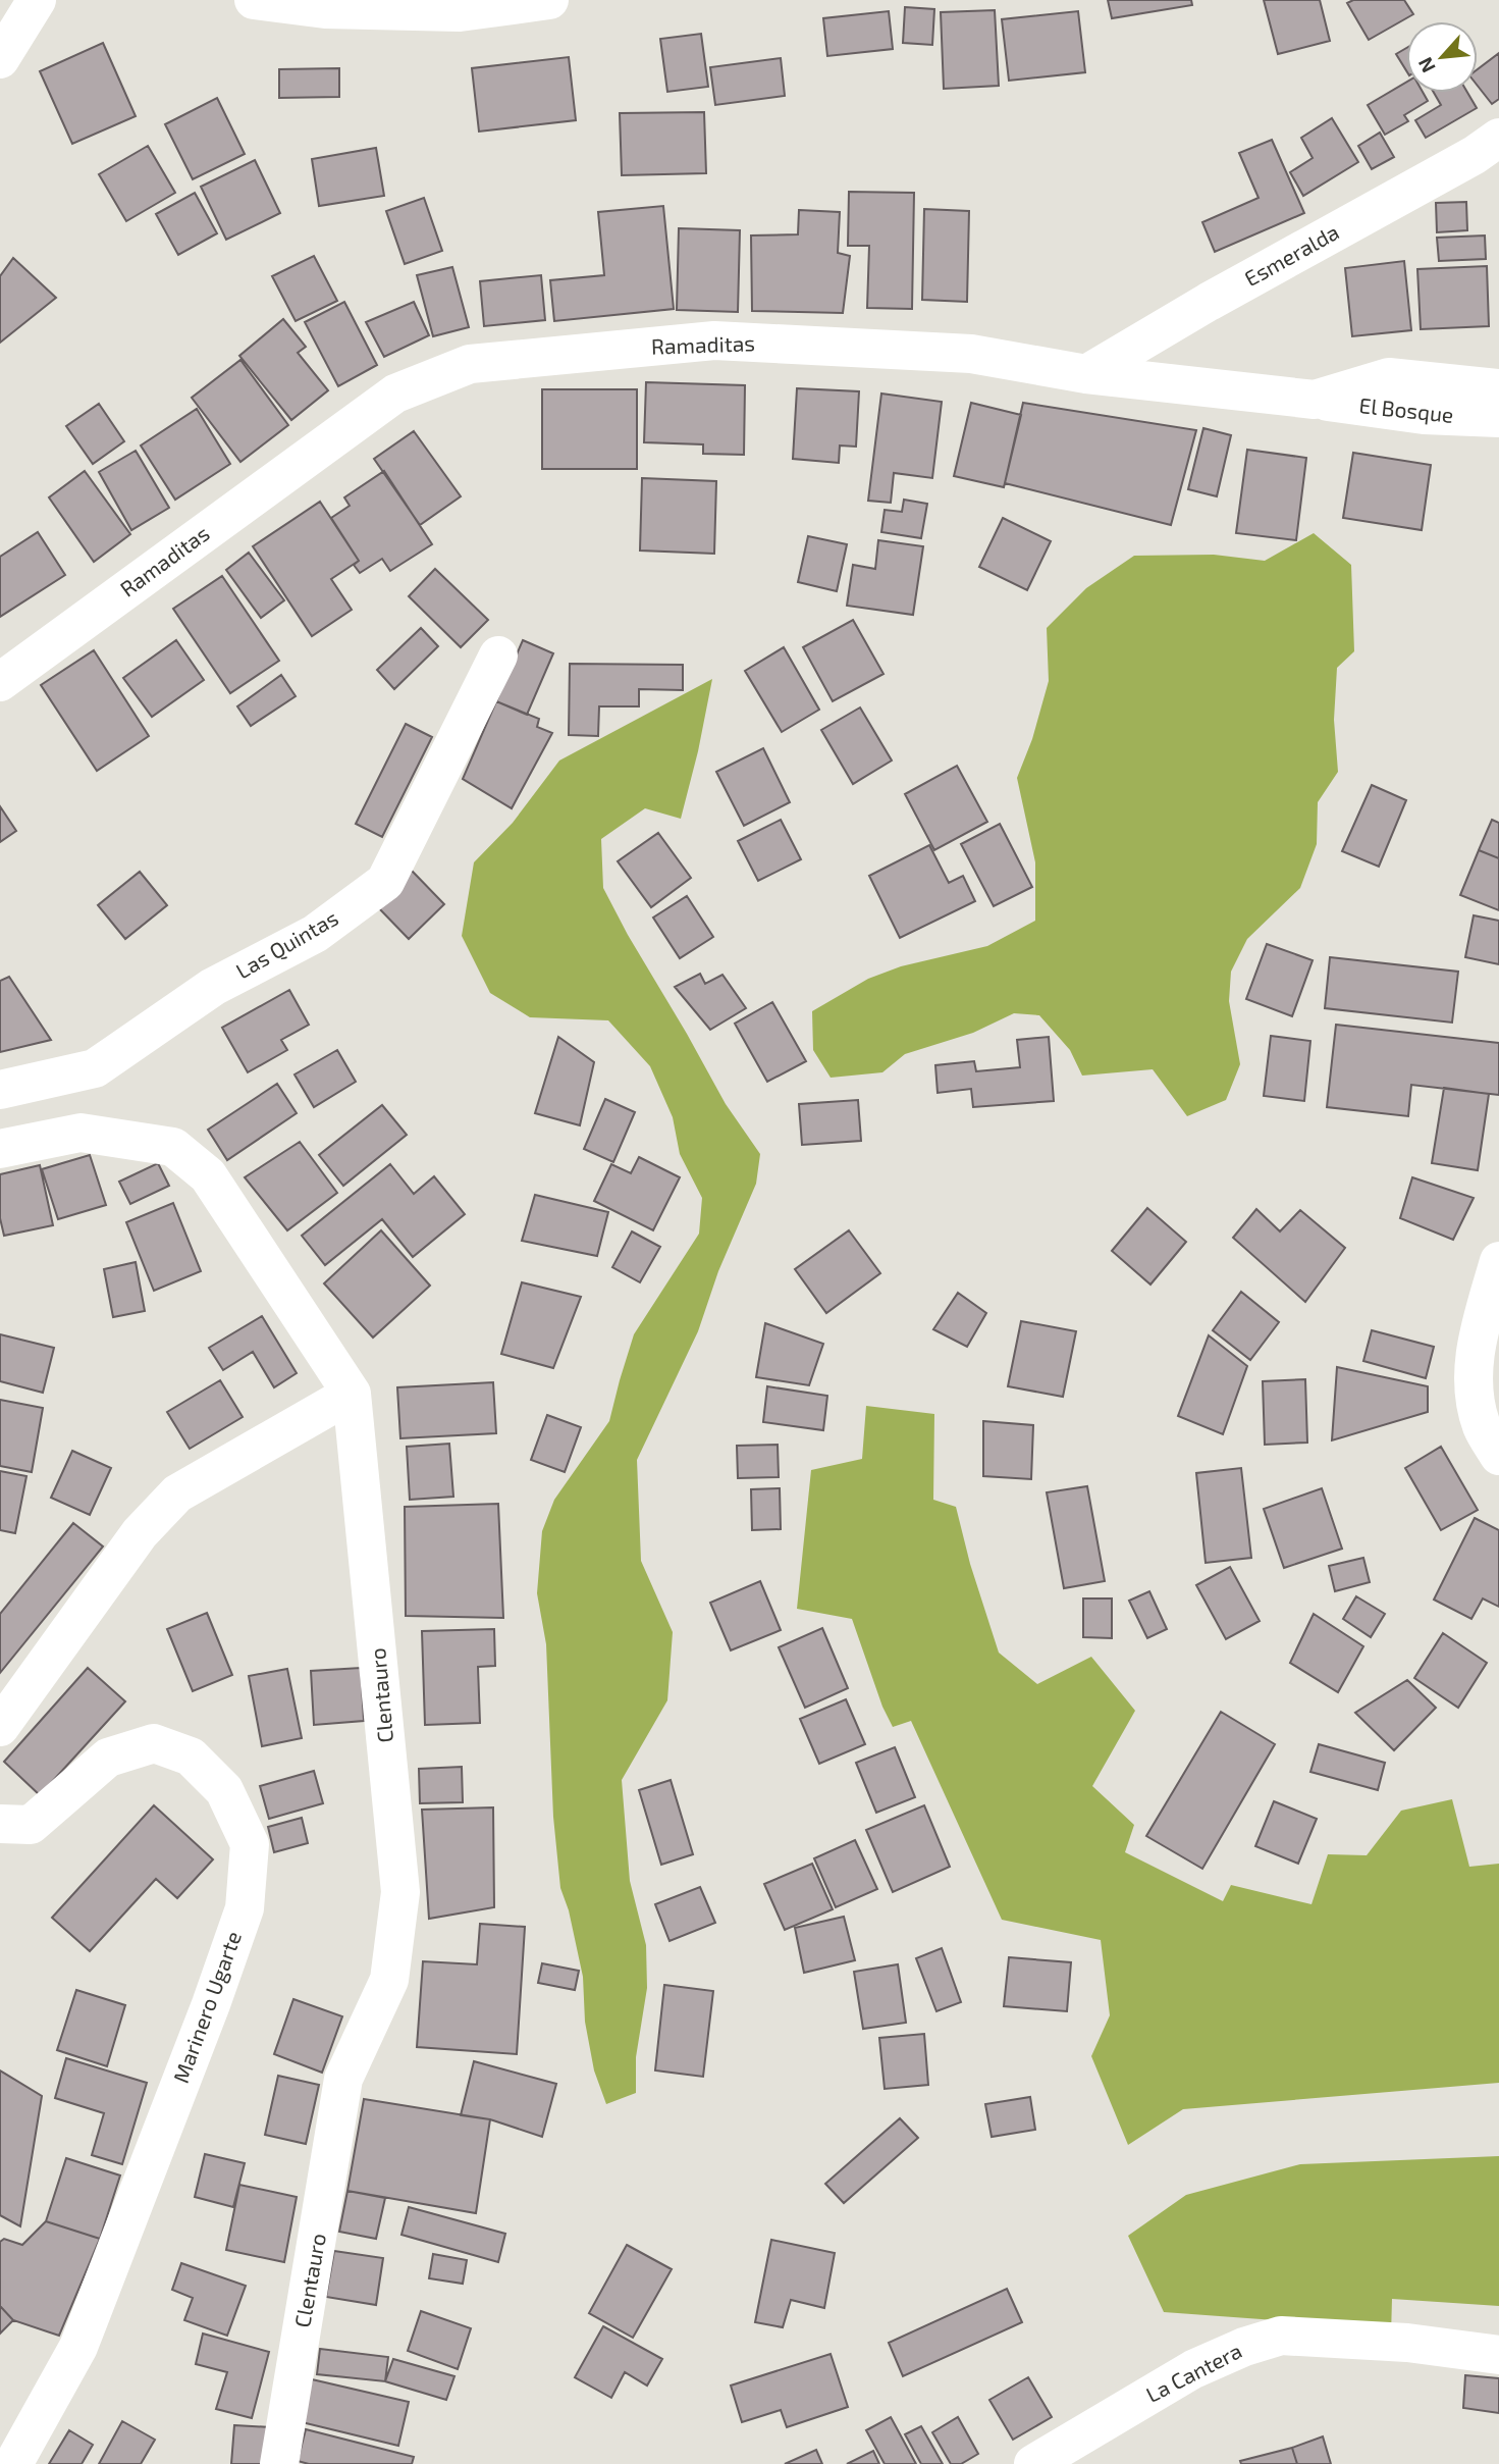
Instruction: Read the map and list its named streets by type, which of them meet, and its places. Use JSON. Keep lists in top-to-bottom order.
{
  "streets": {
    "street": [
      "Esmeralda",
      "Ramaditas",
      "El Bosque",
      "Las Quintas",
      "Clentauro",
      "Marinero Ugarte",
      "La Cantera"
    ]
  },
  "crossings": [
    ["Esmeralda", "Ramaditas"],
    ["Ramaditas", "El Bosque"]
  ],
  "north": "bottom left"
}
